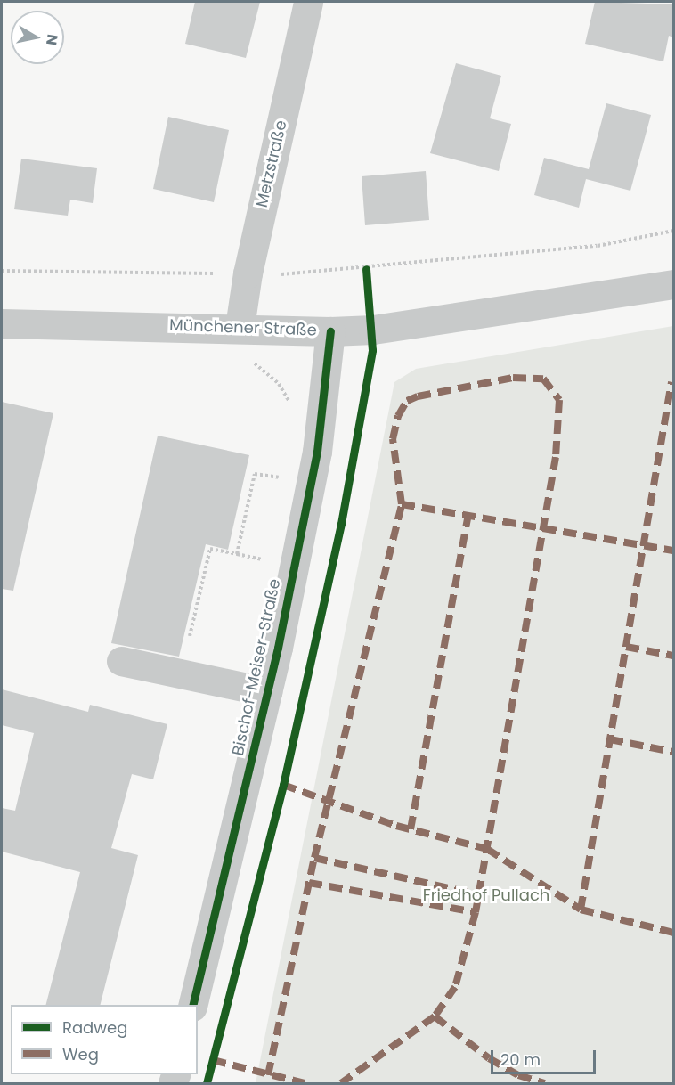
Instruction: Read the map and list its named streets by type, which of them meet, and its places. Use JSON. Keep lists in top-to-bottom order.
{
  "streets": {
    "street": ["Metzstraße", "Münchener Straße", "Bischof-Meiser-Straße"]
  },
  "crossings": [
    ["Metzstraße", "Münchener Straße"],
    ["Münchener Straße", "Bischof-Meiser-Straße"]
  ],
  "parks": ["Friedhof Pullach"],
  "legend": ["Radweg", "Weg"],
  "scale_bar": "20 m",
  "north": "right"
}
